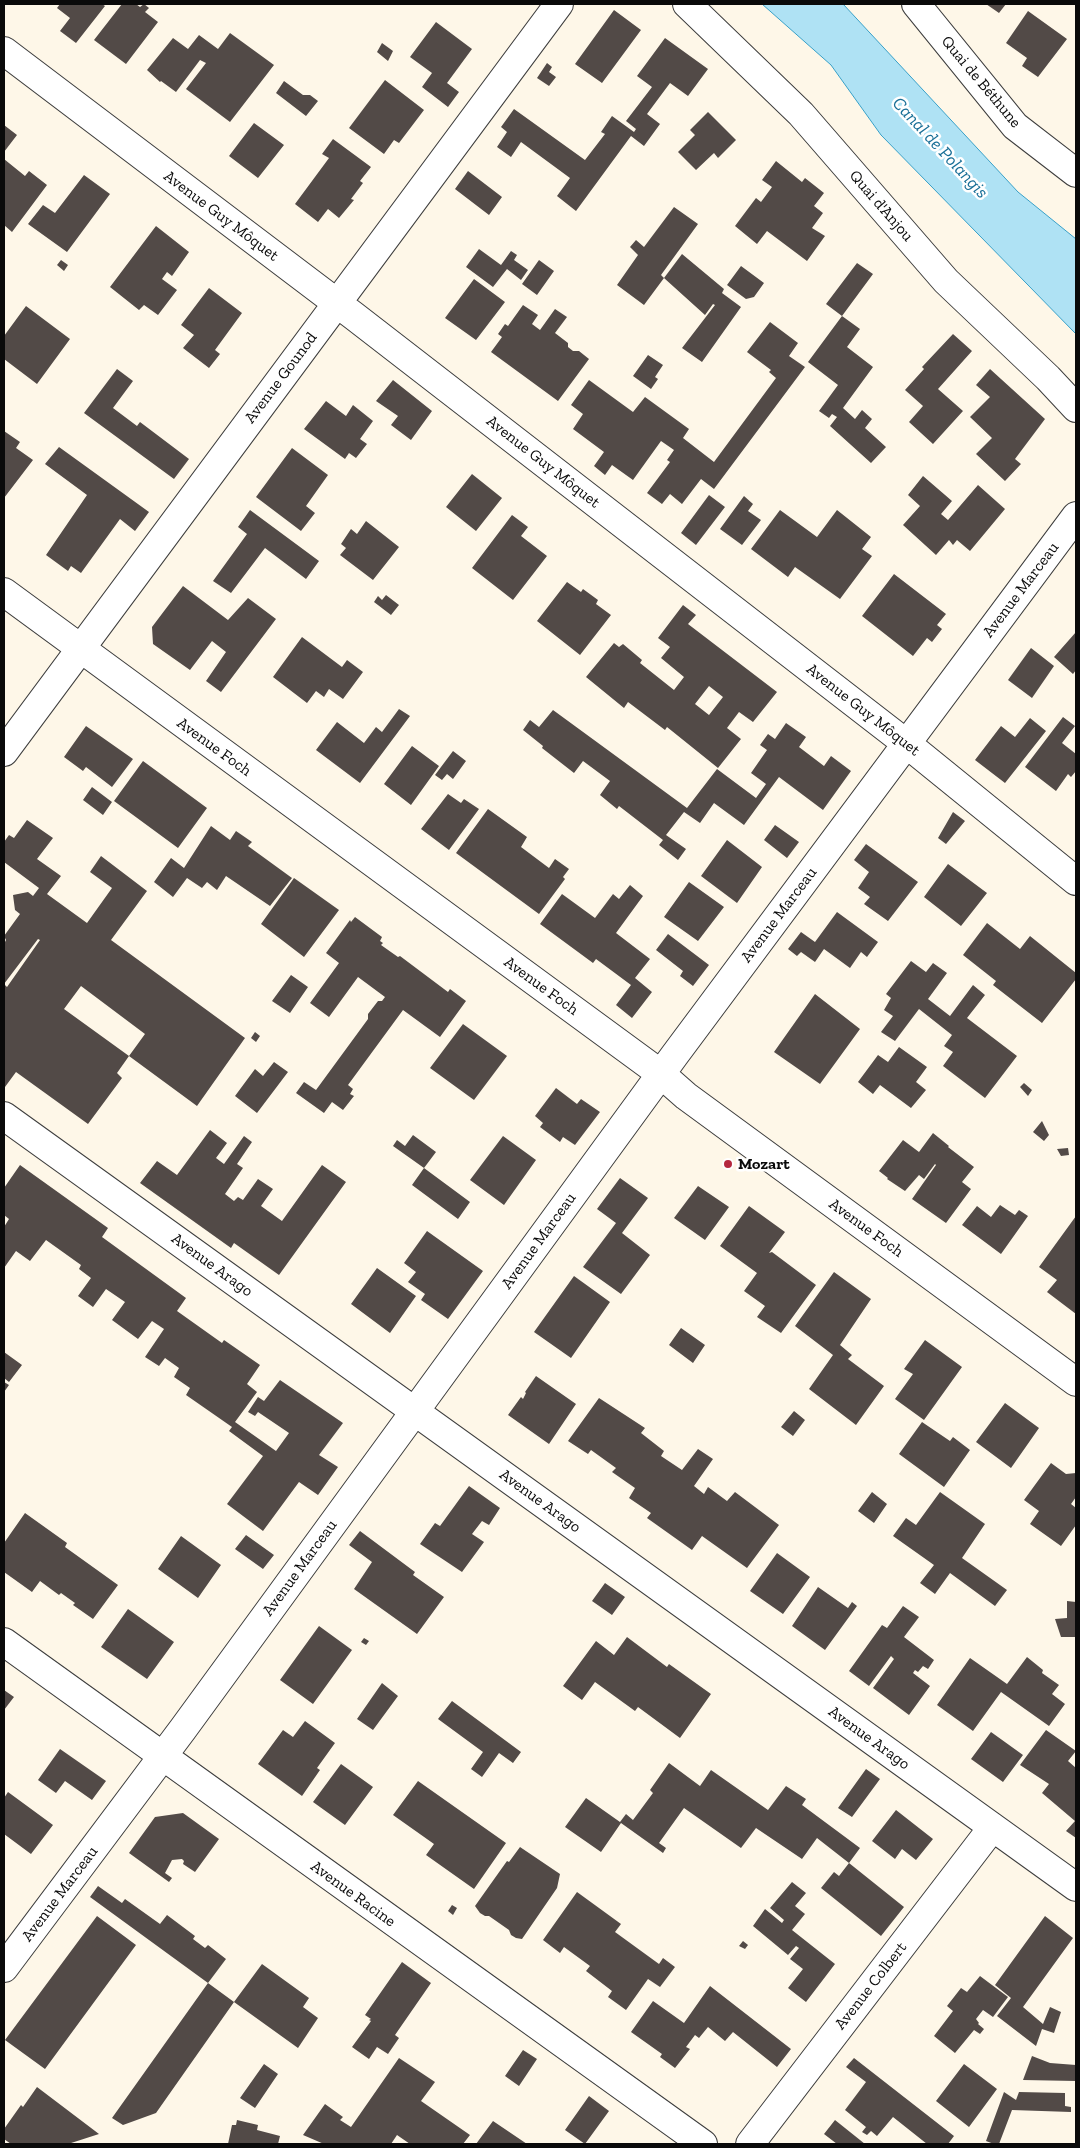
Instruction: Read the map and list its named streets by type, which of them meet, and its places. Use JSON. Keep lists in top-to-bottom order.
{
  "streets": {
    "street": [
      "Quai de Béthune",
      "Quai d'Anjou",
      "Avenue Guy Môquet",
      "Avenue Gounod",
      "Avenue Marceau",
      "Avenue Foch",
      "Avenue Arago",
      "Avenue Racine",
      "Avenue Colbert"
    ]
  },
  "crossings": [
    ["Avenue Guy Môquet", "Avenue Gounod"],
    ["Avenue Guy Môquet", "Avenue Marceau"],
    ["Avenue Gounod", "Avenue Foch"],
    ["Avenue Marceau", "Avenue Foch"],
    ["Avenue Marceau", "Avenue Arago"],
    ["Avenue Marceau", "Avenue Racine"],
    ["Avenue Arago", "Avenue Colbert"]
  ],
  "water": ["Canal de Polangis"],
  "places": ["Mozart"]
}
